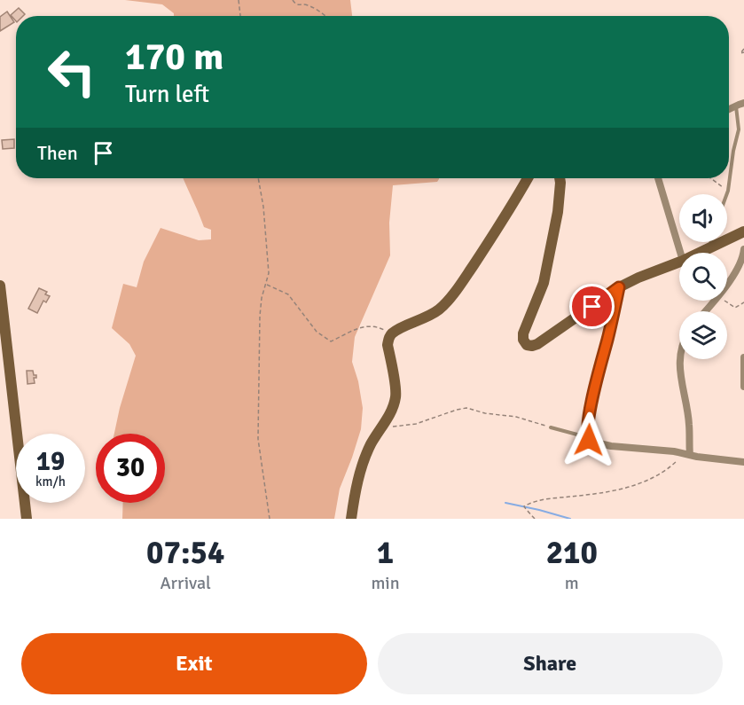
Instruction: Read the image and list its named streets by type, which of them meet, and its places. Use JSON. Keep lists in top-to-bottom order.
{
  "page": {
    "turn": ["170 m", "Turn left"],
    "then": "Then",
    "speed": "19 km/h",
    "limit": "30",
    "eta": [
      "07:54",
      "Arrival",
      "1",
      "min",
      "210",
      "m"
    ],
    "buttons": ["Exit", "Share"]
  }
}
